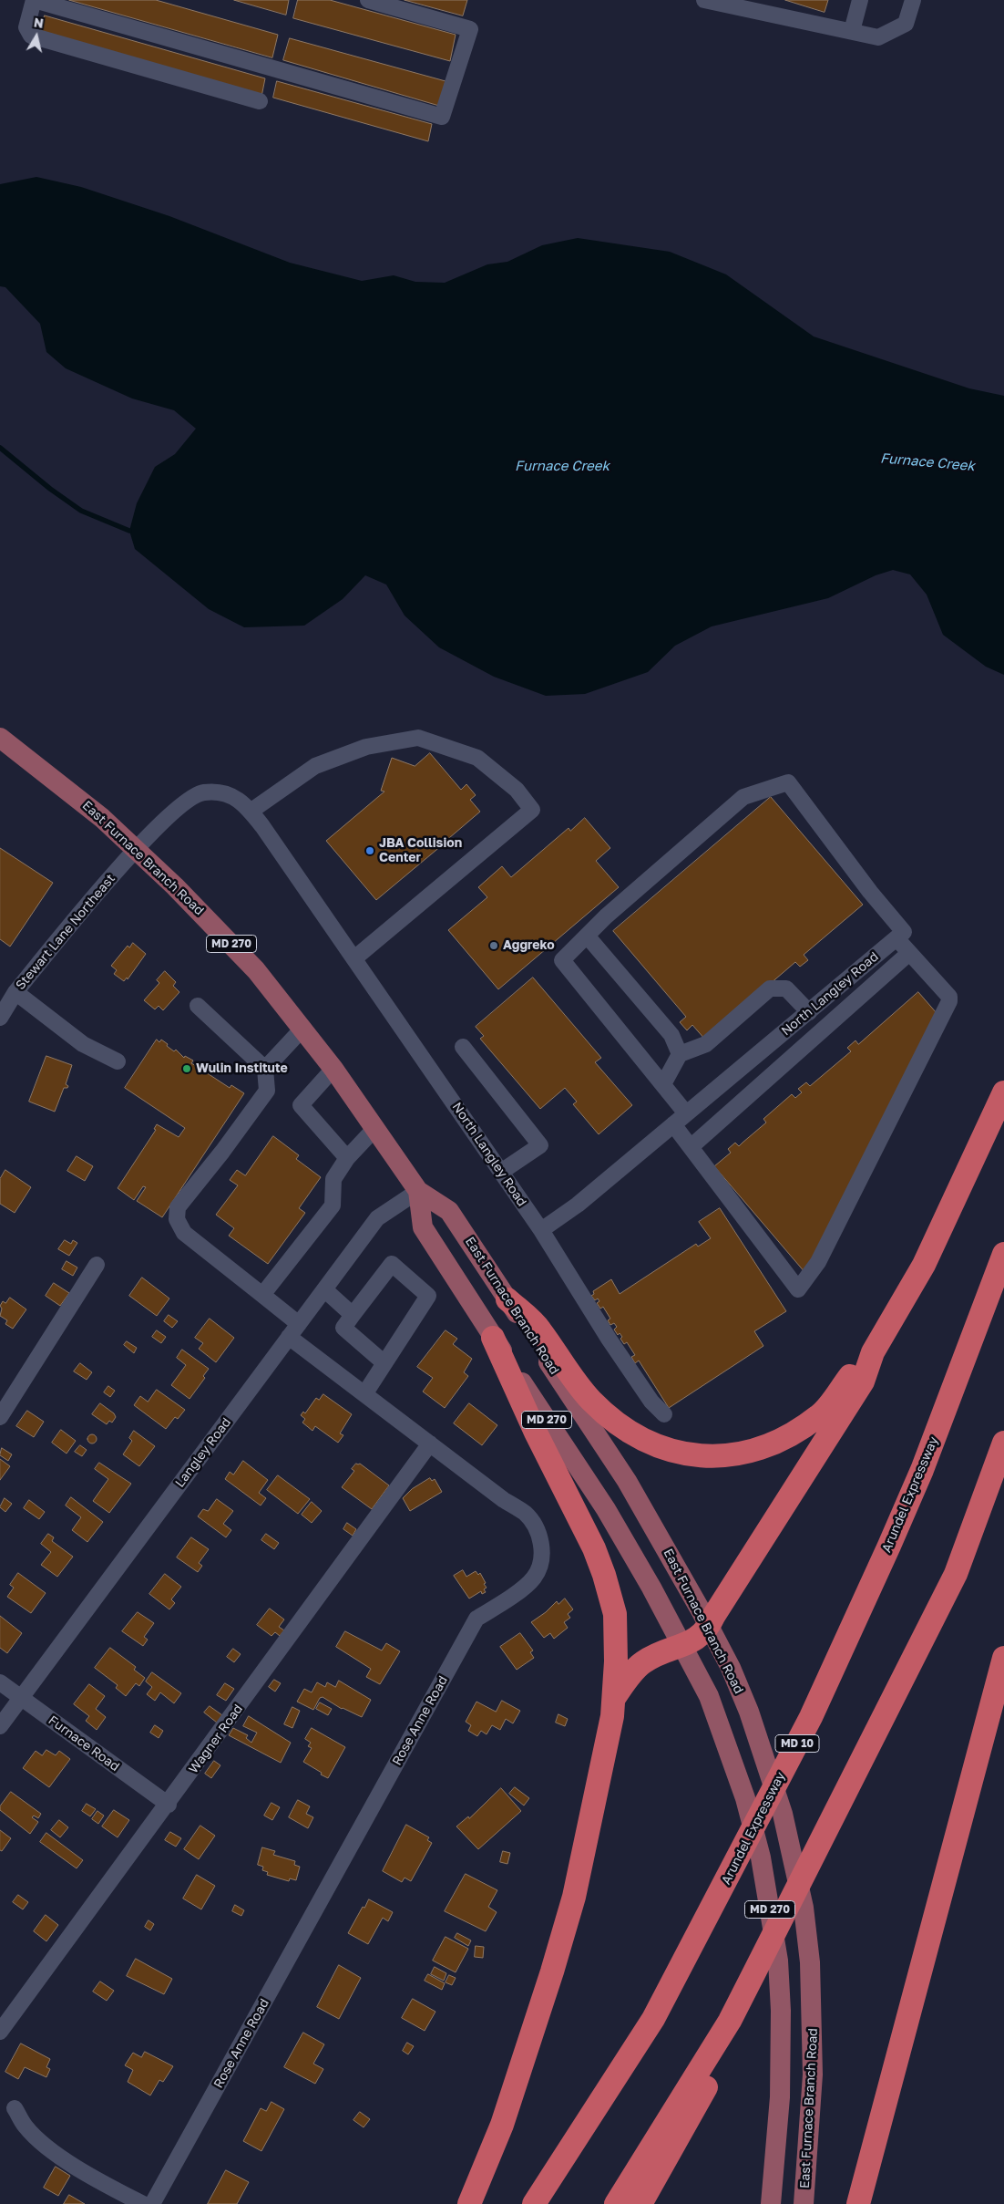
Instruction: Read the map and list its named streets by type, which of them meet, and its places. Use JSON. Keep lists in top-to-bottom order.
{
  "streets": {
    "highway": ["Arundel Expressway", "MD 10"],
    "main road": ["East Furnace Branch Road", "MD 270"],
    "street": [
      "Stewart Lane Northeast",
      "North Langley Road",
      "Langley Road",
      "Rose Anne Road",
      "Wagner Road",
      "Furnace Road"
    ]
  },
  "crossings": [
    ["East Furnace Branch Road", "Stewart Lane Northeast"],
    ["East Furnace Branch Road", "North Langley Road"],
    ["East Furnace Branch Road", "Langley Road"],
    ["Stewart Lane Northeast", "North Langley Road"],
    ["Langley Road", "Rose Anne Road"],
    ["Langley Road", "Furnace Road"],
    ["Rose Anne Road", "Wagner Road"],
    ["Wagner Road", "Furnace Road"]
  ],
  "water": ["Furnace Creek"],
  "places": ["JBA Collision Center", "Aggreko", "Wulin Institute"],
  "north": "top"
}
